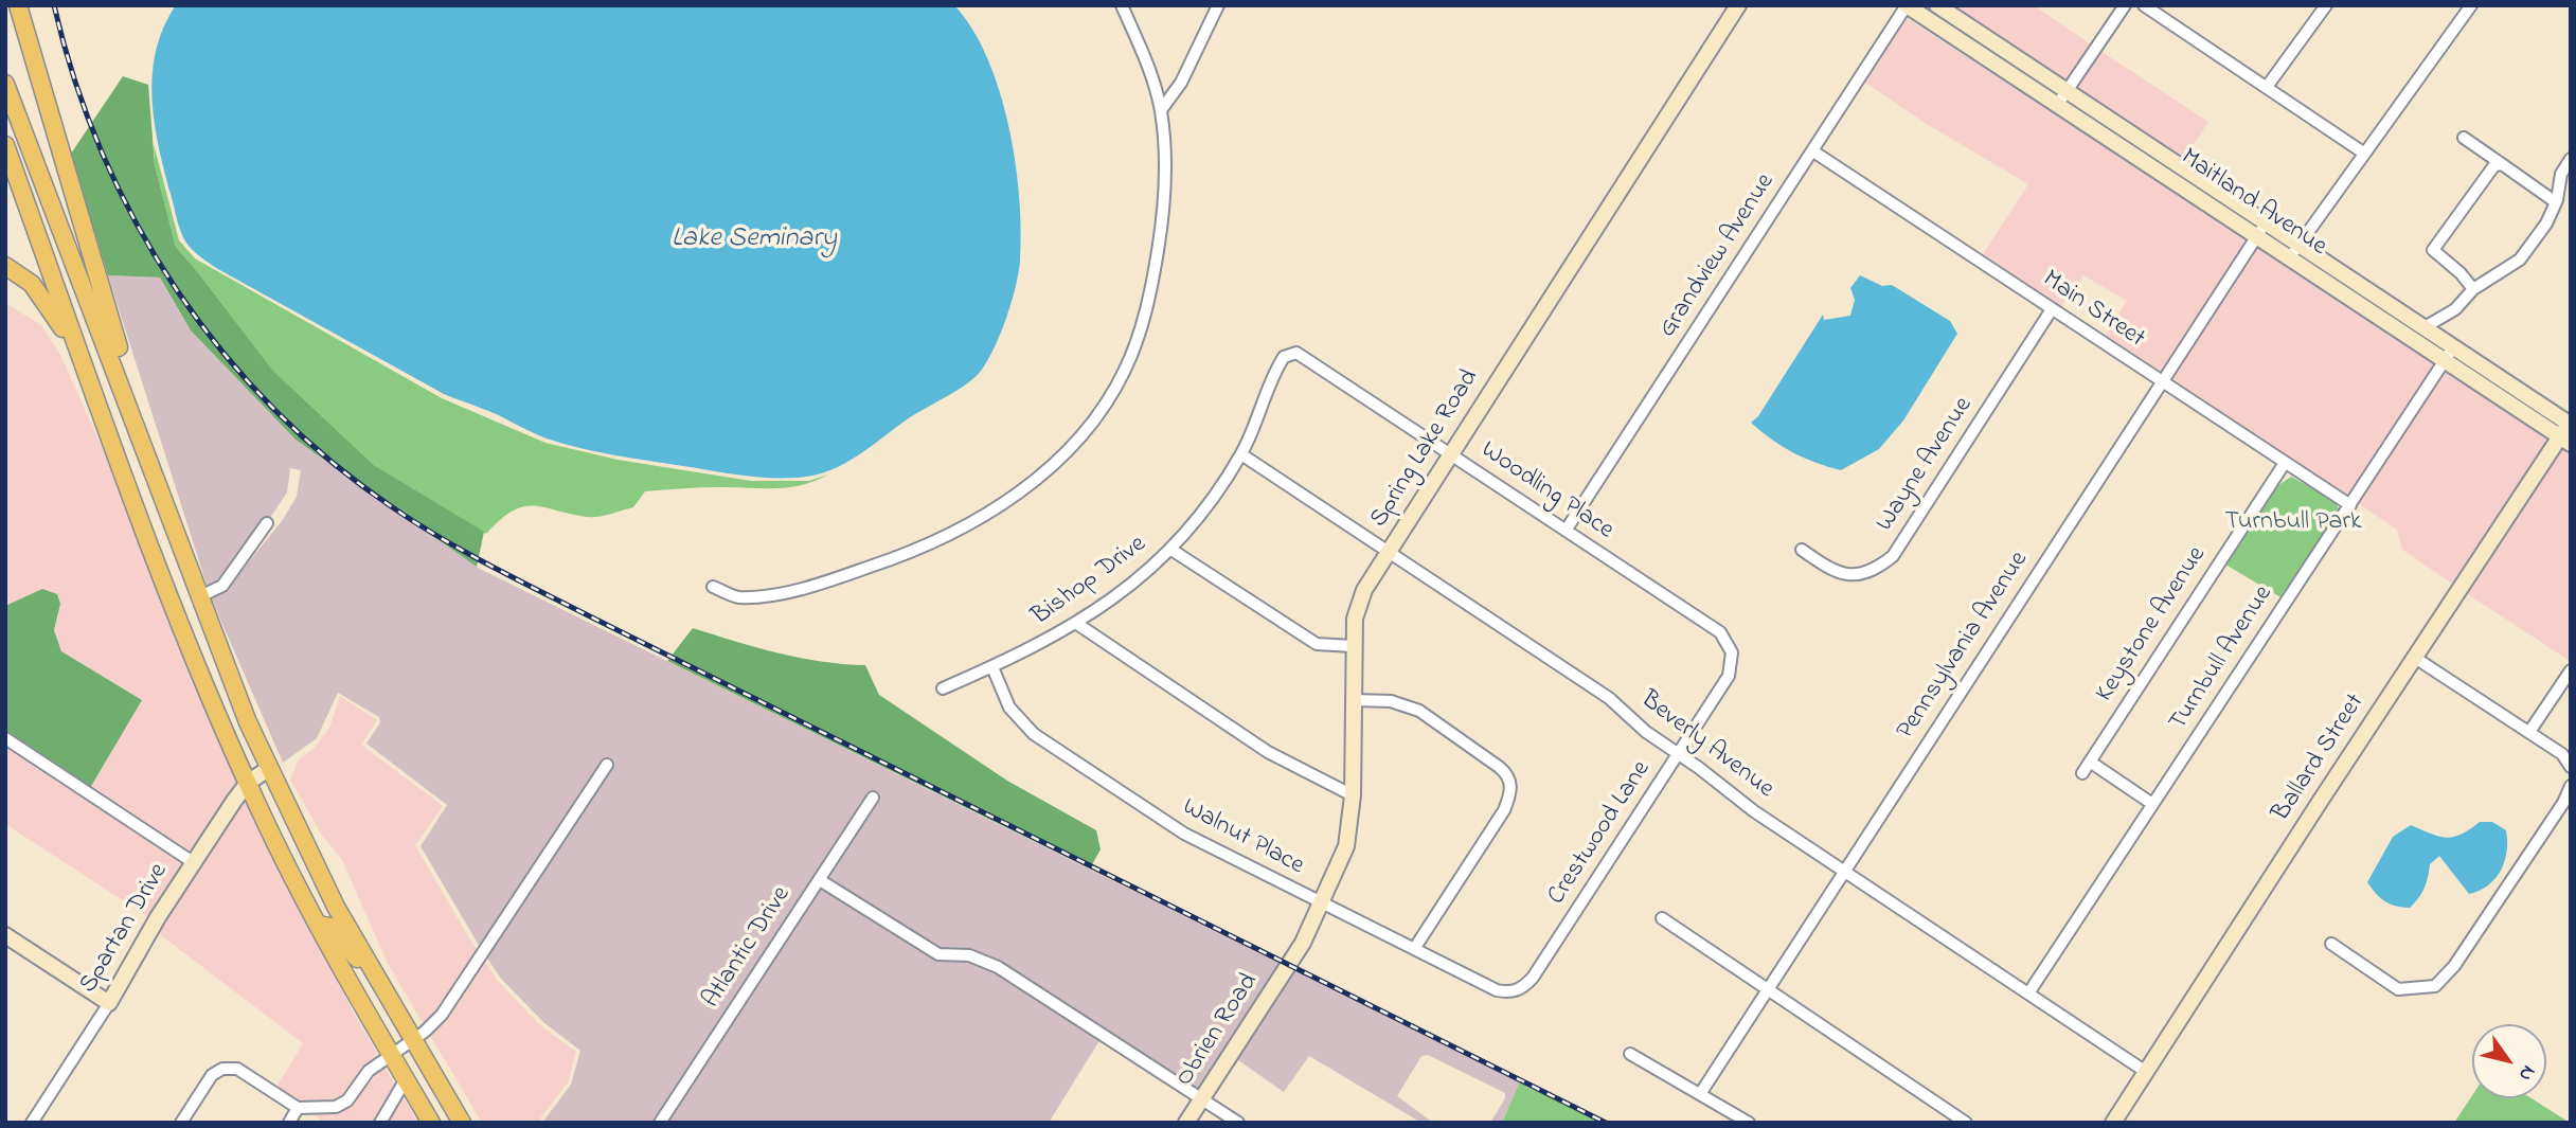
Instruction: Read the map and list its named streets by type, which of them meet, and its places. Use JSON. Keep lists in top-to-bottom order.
{
  "streets": {
    "street": [
      "Maitland Avenue",
      "Grandview Avenue",
      "Main Street",
      "Spring Lake Road",
      "Wayne Avenue",
      "Woodling Place",
      "Bishop Drive",
      "Keystone Avenue",
      "Pennsylvania Avenue",
      "Turnbull Avenue",
      "Beverly Avenue",
      "Ballard Street",
      "Crestwood Lane",
      "Walnut Place",
      "Spartan Drive",
      "Atlantic Drive",
      "Obrien Road"
    ]
  },
  "crossings": [
    ["Maitland Avenue", "Grandview Avenue"],
    ["Maitland Avenue", "Pennsylvania Avenue"],
    ["Maitland Avenue", "Turnbull Avenue"],
    ["Maitland Avenue", "Ballard Street"],
    ["Grandview Avenue", "Main Street"],
    ["Grandview Avenue", "Woodling Place"],
    ["Main Street", "Wayne Avenue"],
    ["Main Street", "Keystone Avenue"],
    ["Main Street", "Pennsylvania Avenue"],
    ["Main Street", "Turnbull Avenue"],
    ["Spring Lake Road", "Woodling Place"],
    ["Spring Lake Road", "Beverly Avenue"],
    ["Spring Lake Road", "Walnut Place"],
    ["Spring Lake Road", "Obrien Road"],
    ["Woodling Place", "Bishop Drive"],
    ["Woodling Place", "Crestwood Lane"],
    ["Bishop Drive", "Beverly Avenue"],
    ["Bishop Drive", "Walnut Place"],
    ["Pennsylvania Avenue", "Beverly Avenue"],
    ["Turnbull Avenue", "Beverly Avenue"],
    ["Beverly Avenue", "Ballard Street"],
    ["Beverly Avenue", "Crestwood Lane"],
    ["Crestwood Lane", "Walnut Place"]
  ],
  "water": ["Lake Seminary"],
  "parks": ["Turnbull Park"],
  "north": "bottom right"
}
